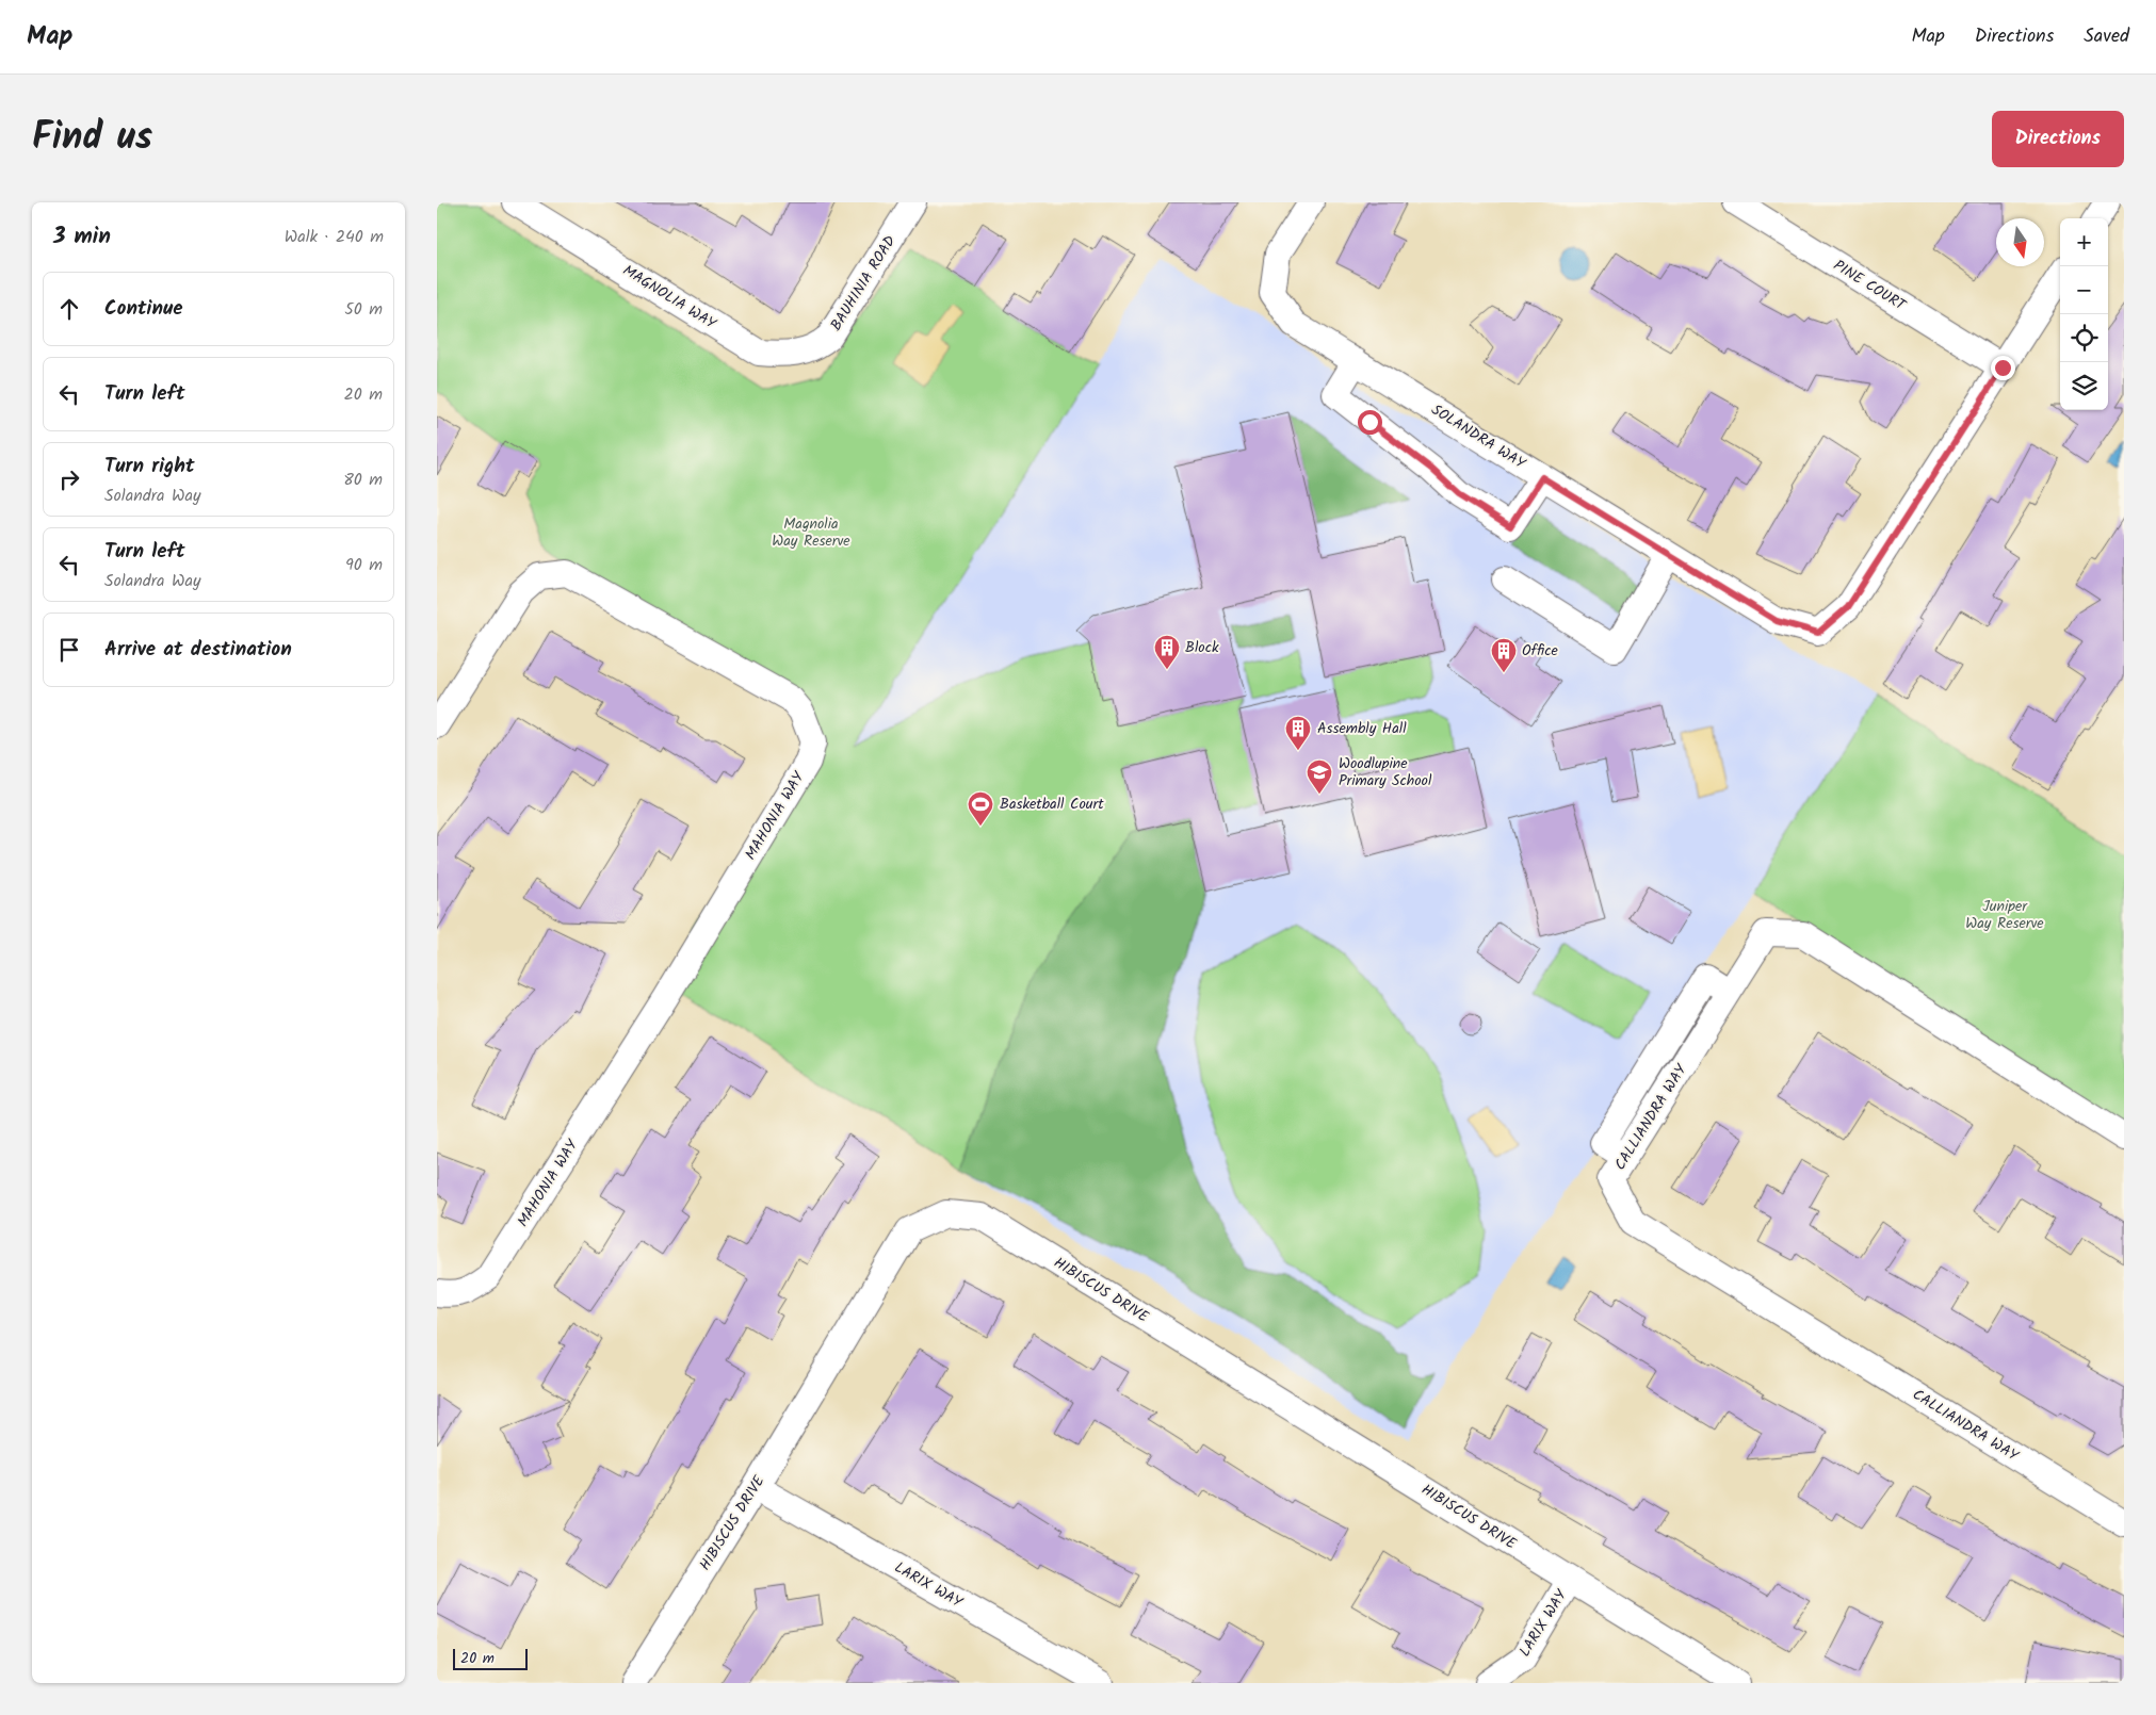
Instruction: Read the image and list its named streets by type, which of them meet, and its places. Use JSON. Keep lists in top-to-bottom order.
{
  "streets": {
    "street": [
      "BAUHINIA ROAD",
      "PINE COURT",
      "MAGNOLIA WAY",
      "SOLANDRA WAY",
      "MAHONIA WAY",
      "CALLIANDRA WAY",
      "HIBISCUS DRIVE",
      "LARIX WAY"
    ]
  },
  "crossings": [
    ["BAUHINIA ROAD", "MAGNOLIA WAY"],
    ["PINE COURT", "SOLANDRA WAY"],
    ["HIBISCUS DRIVE", "LARIX WAY"]
  ],
  "parks": ["Magnolia Way Reserve", "Juniper Way Reserve"],
  "places": {
    "building": ["Block", "Office", "Assembly Hall"],
    "school or university": ["Woodlupine Primary School"],
    "sports": ["Basketball Court"]
  },
  "scale_bar": "20 m",
  "north": "bottom",
  "page": {
    "header": "Map",
    "nav": ["Map", "Directions", "Saved"],
    "title": "Find us",
    "buttons": "Directions",
    "heading": ["3 min", "Walk · 240 m"],
    "map_buttons": ["+", "−"],
    "list": [
      ["Continue", "50 m"],
      ["Turn left", "20 m"],
      ["Turn right", "Solandra Way", "80 m"],
      ["Turn left", "Solandra Way", "90 m"],
      "Arrive at destination"
    ],
    "scale": "20 m"
  }
}
